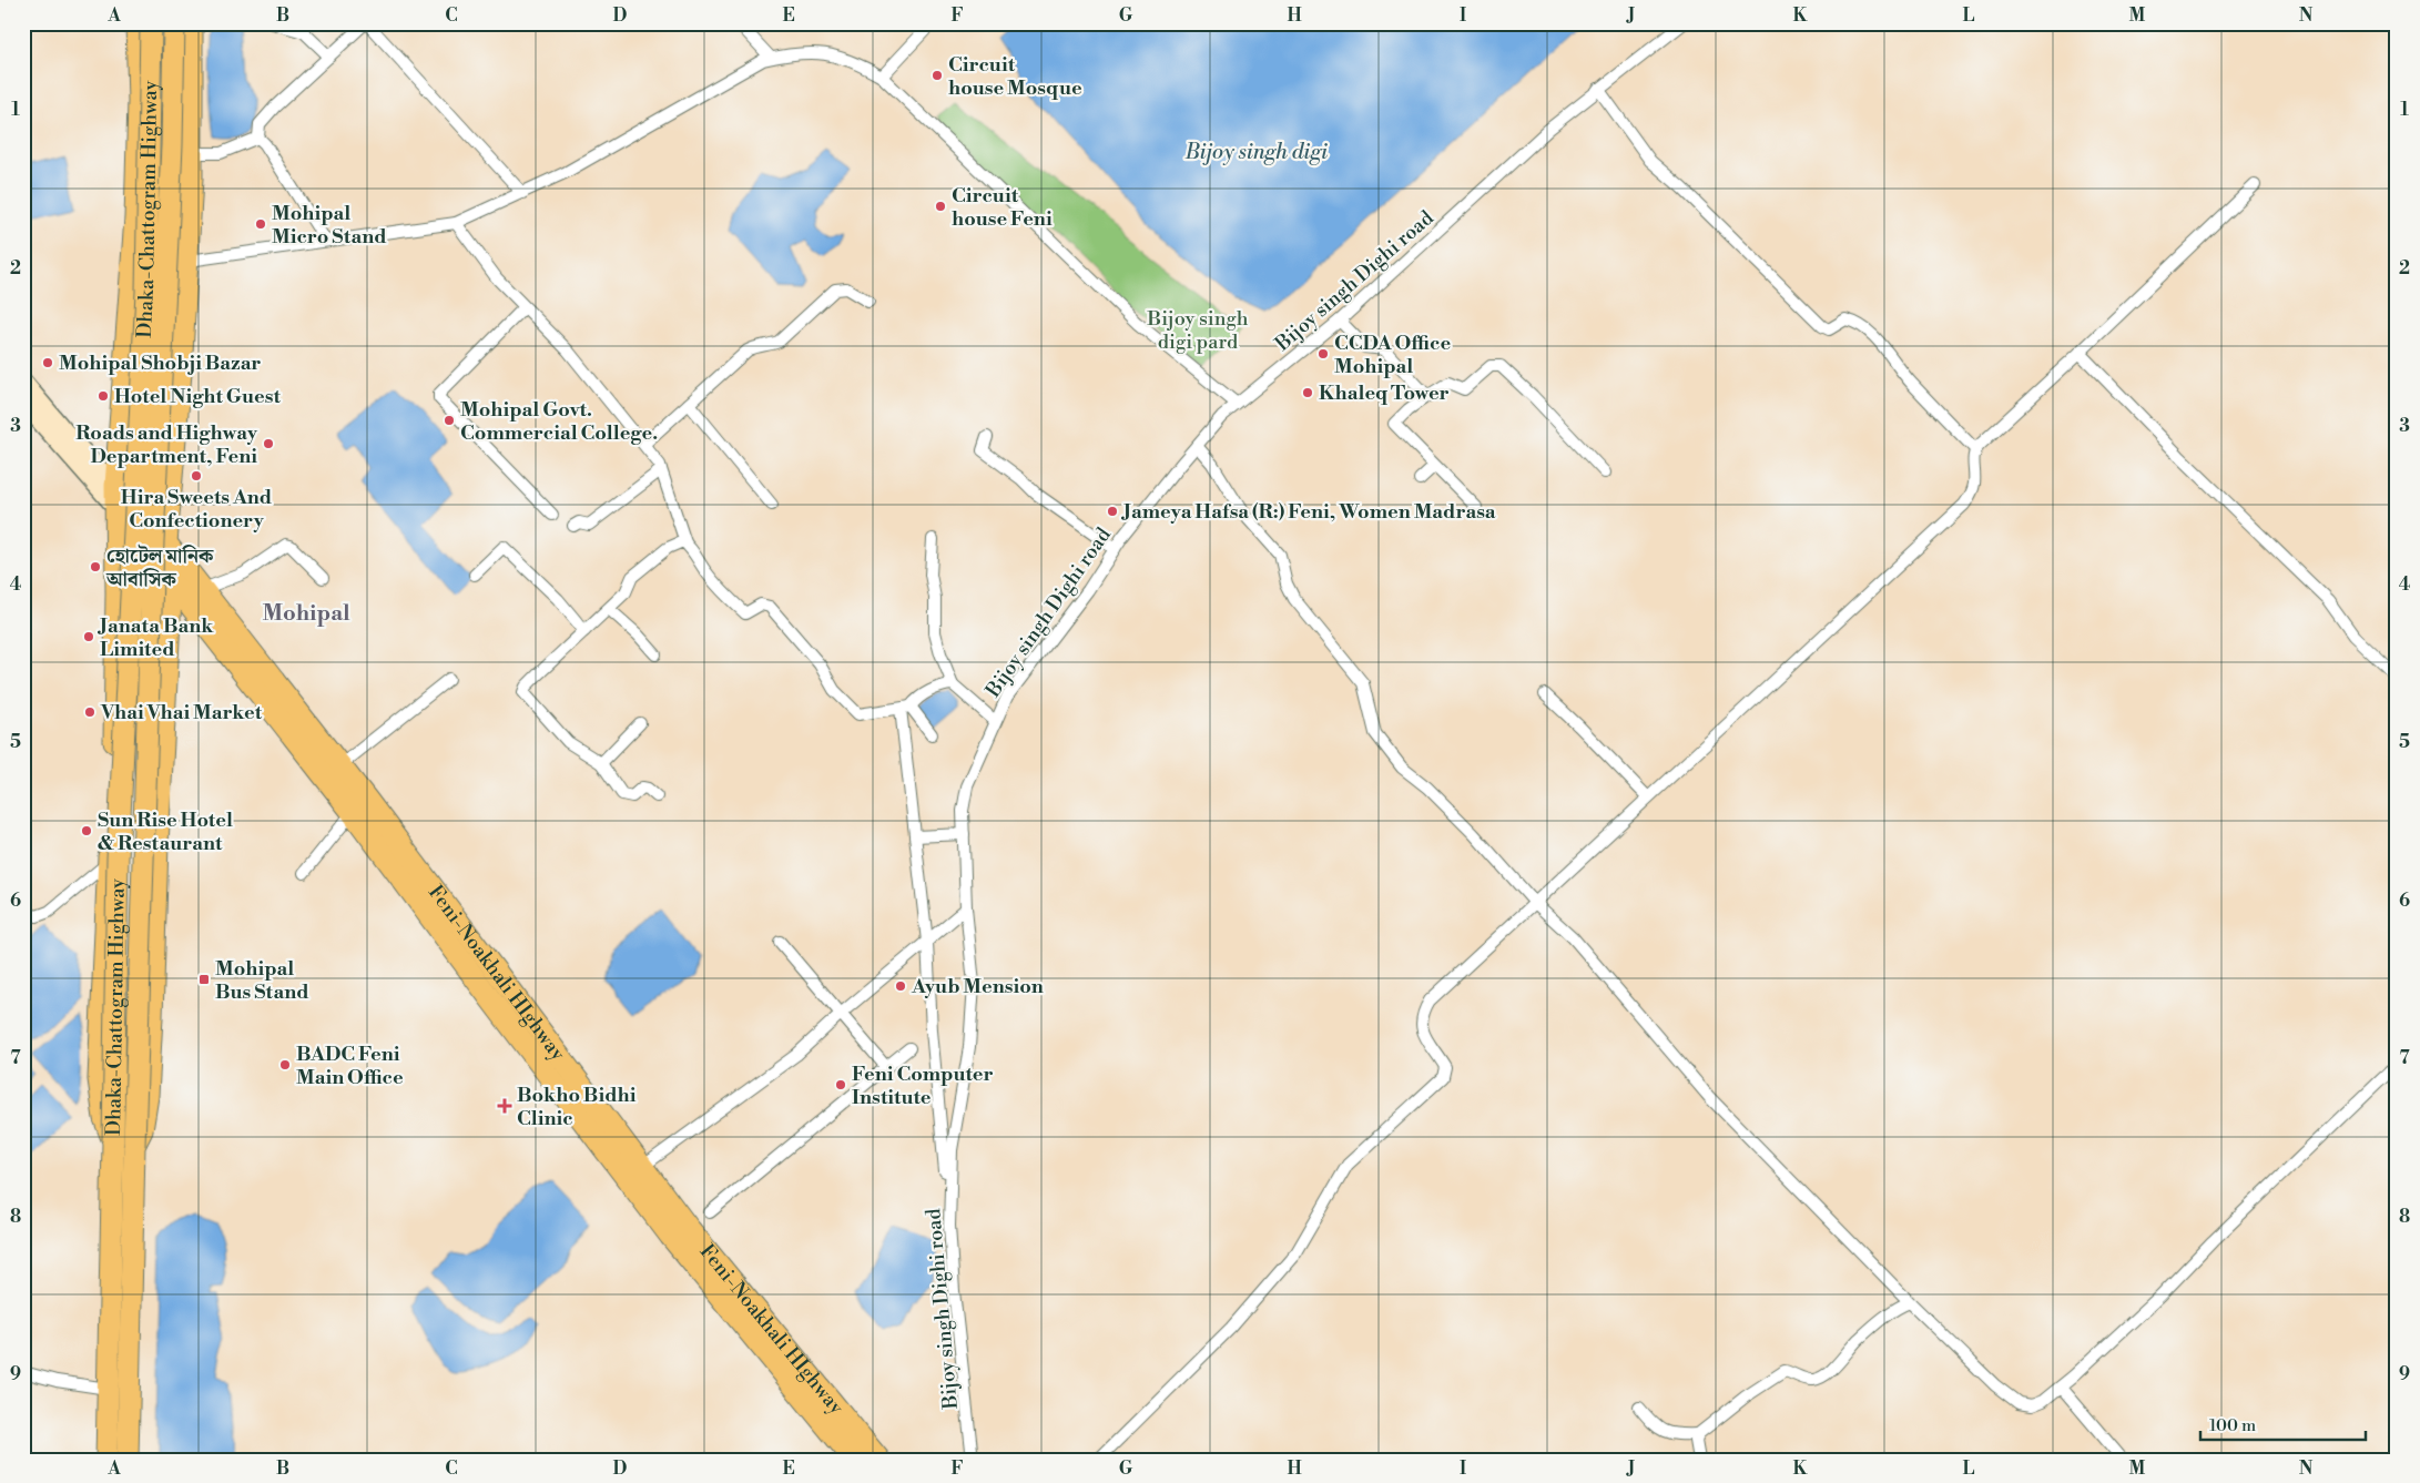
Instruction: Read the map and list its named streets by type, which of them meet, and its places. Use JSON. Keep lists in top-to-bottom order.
{
  "streets": {
    "highway": ["Dhaka-Chattogram Highway", "Feni-Noakhali HIghway"],
    "street": ["Bijoy singh Dighi road"]
  },
  "districts": ["Mohipal"],
  "water": ["Bijoy singh digi"],
  "parks": ["Bijoy singh digi pard"],
  "places": {
    "other": [
      "Circuit house Mosque",
      "Circuit house Feni",
      "Mohipal Micro Stand",
      "CCDA Office Mohipal",
      "Mohipal Shobji Bazar",
      "Khaleq Tower",
      "Hotel Night Guest",
      "Mohipal Govt. Commercial College.",
      "Roads and Highway Department, Feni",
      "Hira Sweets And Confectionery",
      "Jameya Hafsa (R:) Feni, Women Madrasa",
      "হোটেল মানিক আবাসিক",
      "Janata Bank Limited",
      "Vhai Vhai Market",
      "Sun Rise Hotel & Restaurant",
      "Ayub Mension",
      "BADC Feni Main Office",
      "Feni Computer Institute"
    ],
    "transit": ["Mohipal Bus Stand"],
    "health": ["Bokho Bidhi Clinic"]
  },
  "scale_bar": "100 m",
  "grid": {
    "columns": [
      "A",
      "B",
      "C",
      "D",
      "E",
      "F",
      "G",
      "H",
      "I",
      "J",
      "K",
      "L",
      "M",
      "N"
    ],
    "rows": [
      "1",
      "2",
      "3",
      "4",
      "5",
      "6",
      "7",
      "8",
      "9"
    ]
  }
}
